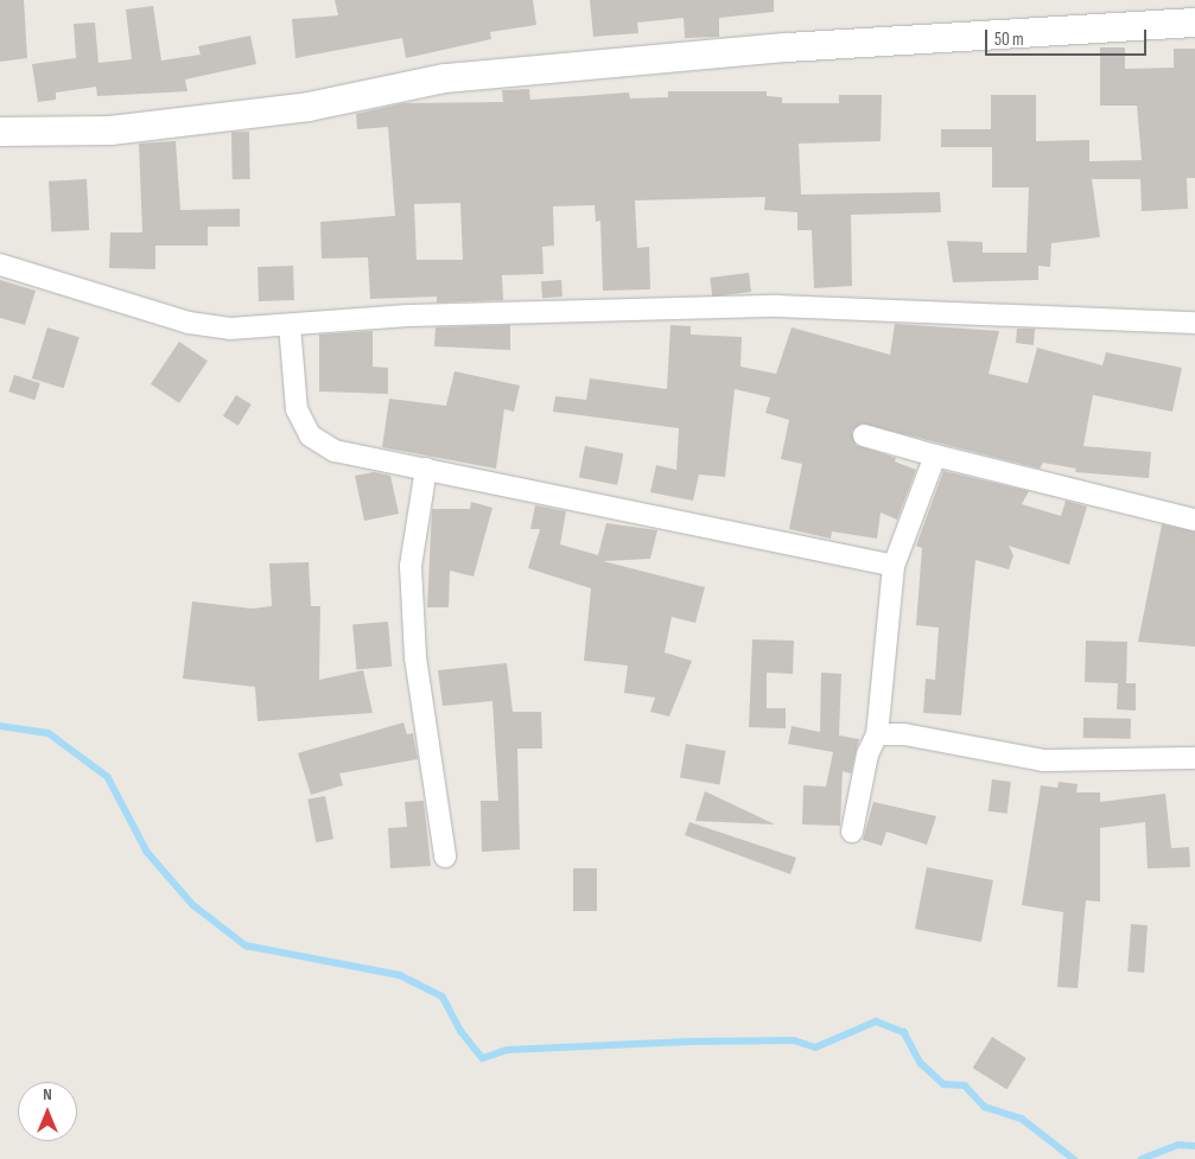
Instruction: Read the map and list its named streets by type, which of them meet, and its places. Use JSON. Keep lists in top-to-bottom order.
{
  "scale_bar": "50 m",
  "north": "top"
}
